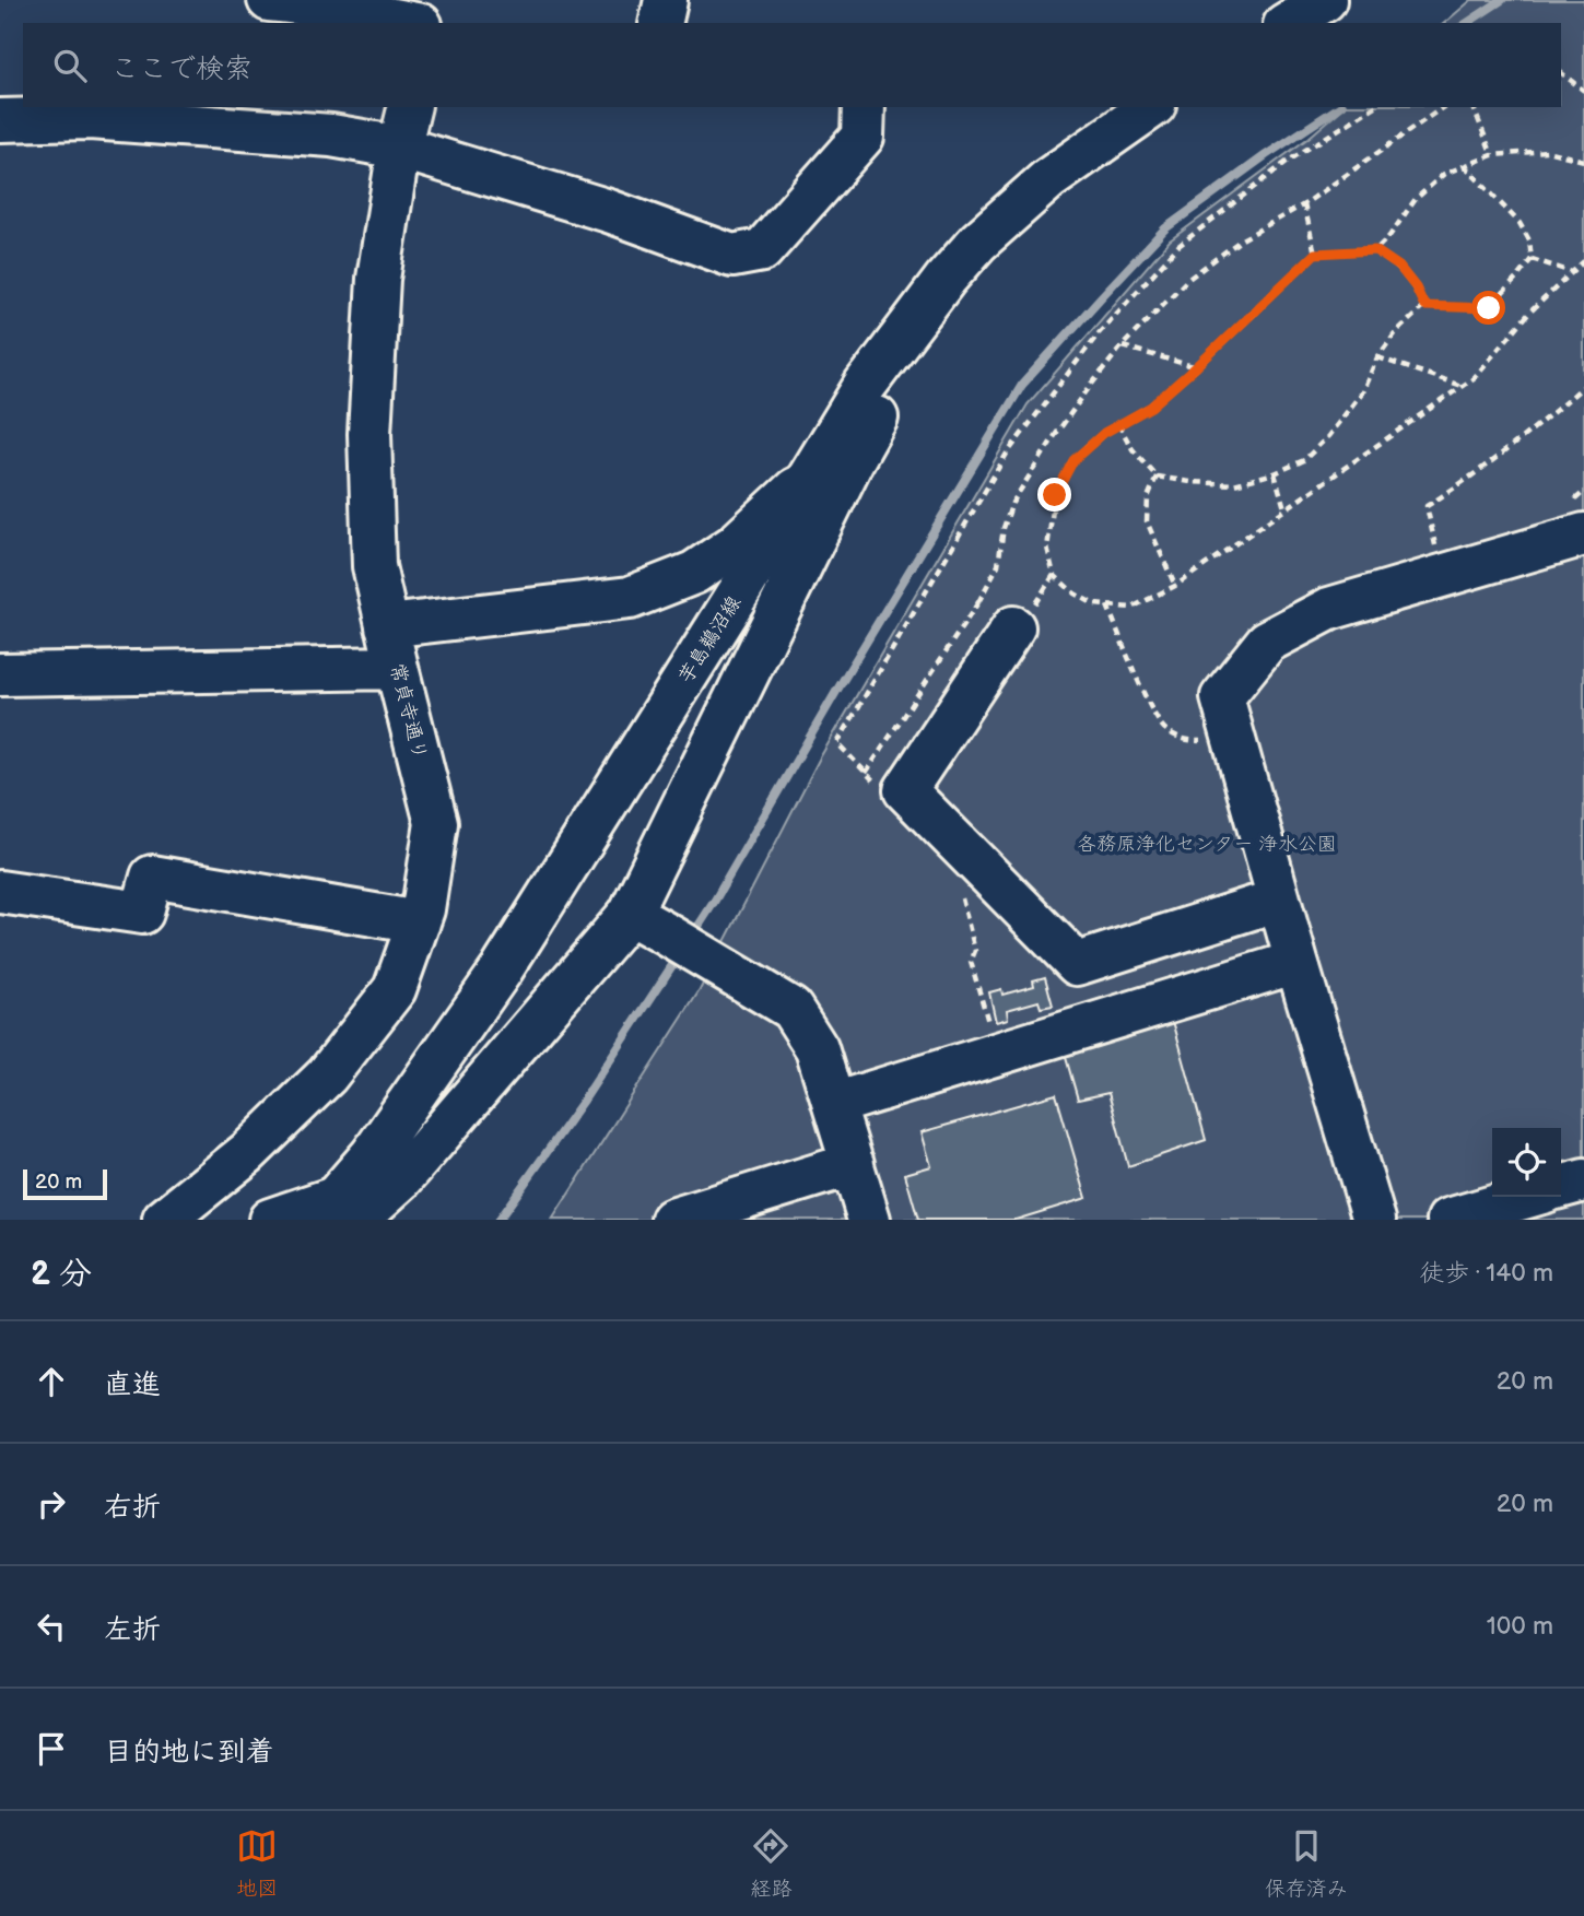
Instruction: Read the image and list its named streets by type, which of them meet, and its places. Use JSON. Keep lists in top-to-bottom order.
{
  "streets": {
    "street": ["芋島鵜沼線", "常貞寺通り"]
  },
  "parks": ["各務原浄化センター 浄水公園"],
  "scale_bar": "20 m",
  "page": {
    "search": "ここで検索",
    "scale": "20 m",
    "heading": ["2 分", "徒歩 · 140 m"],
    "list": [
      ["直進", "20 m"],
      ["右折", "20 m"],
      ["左折", "100 m"],
      "目的地に到着"
    ],
    "nav": ["地図", "経路", "保存済み"]
  }
}
